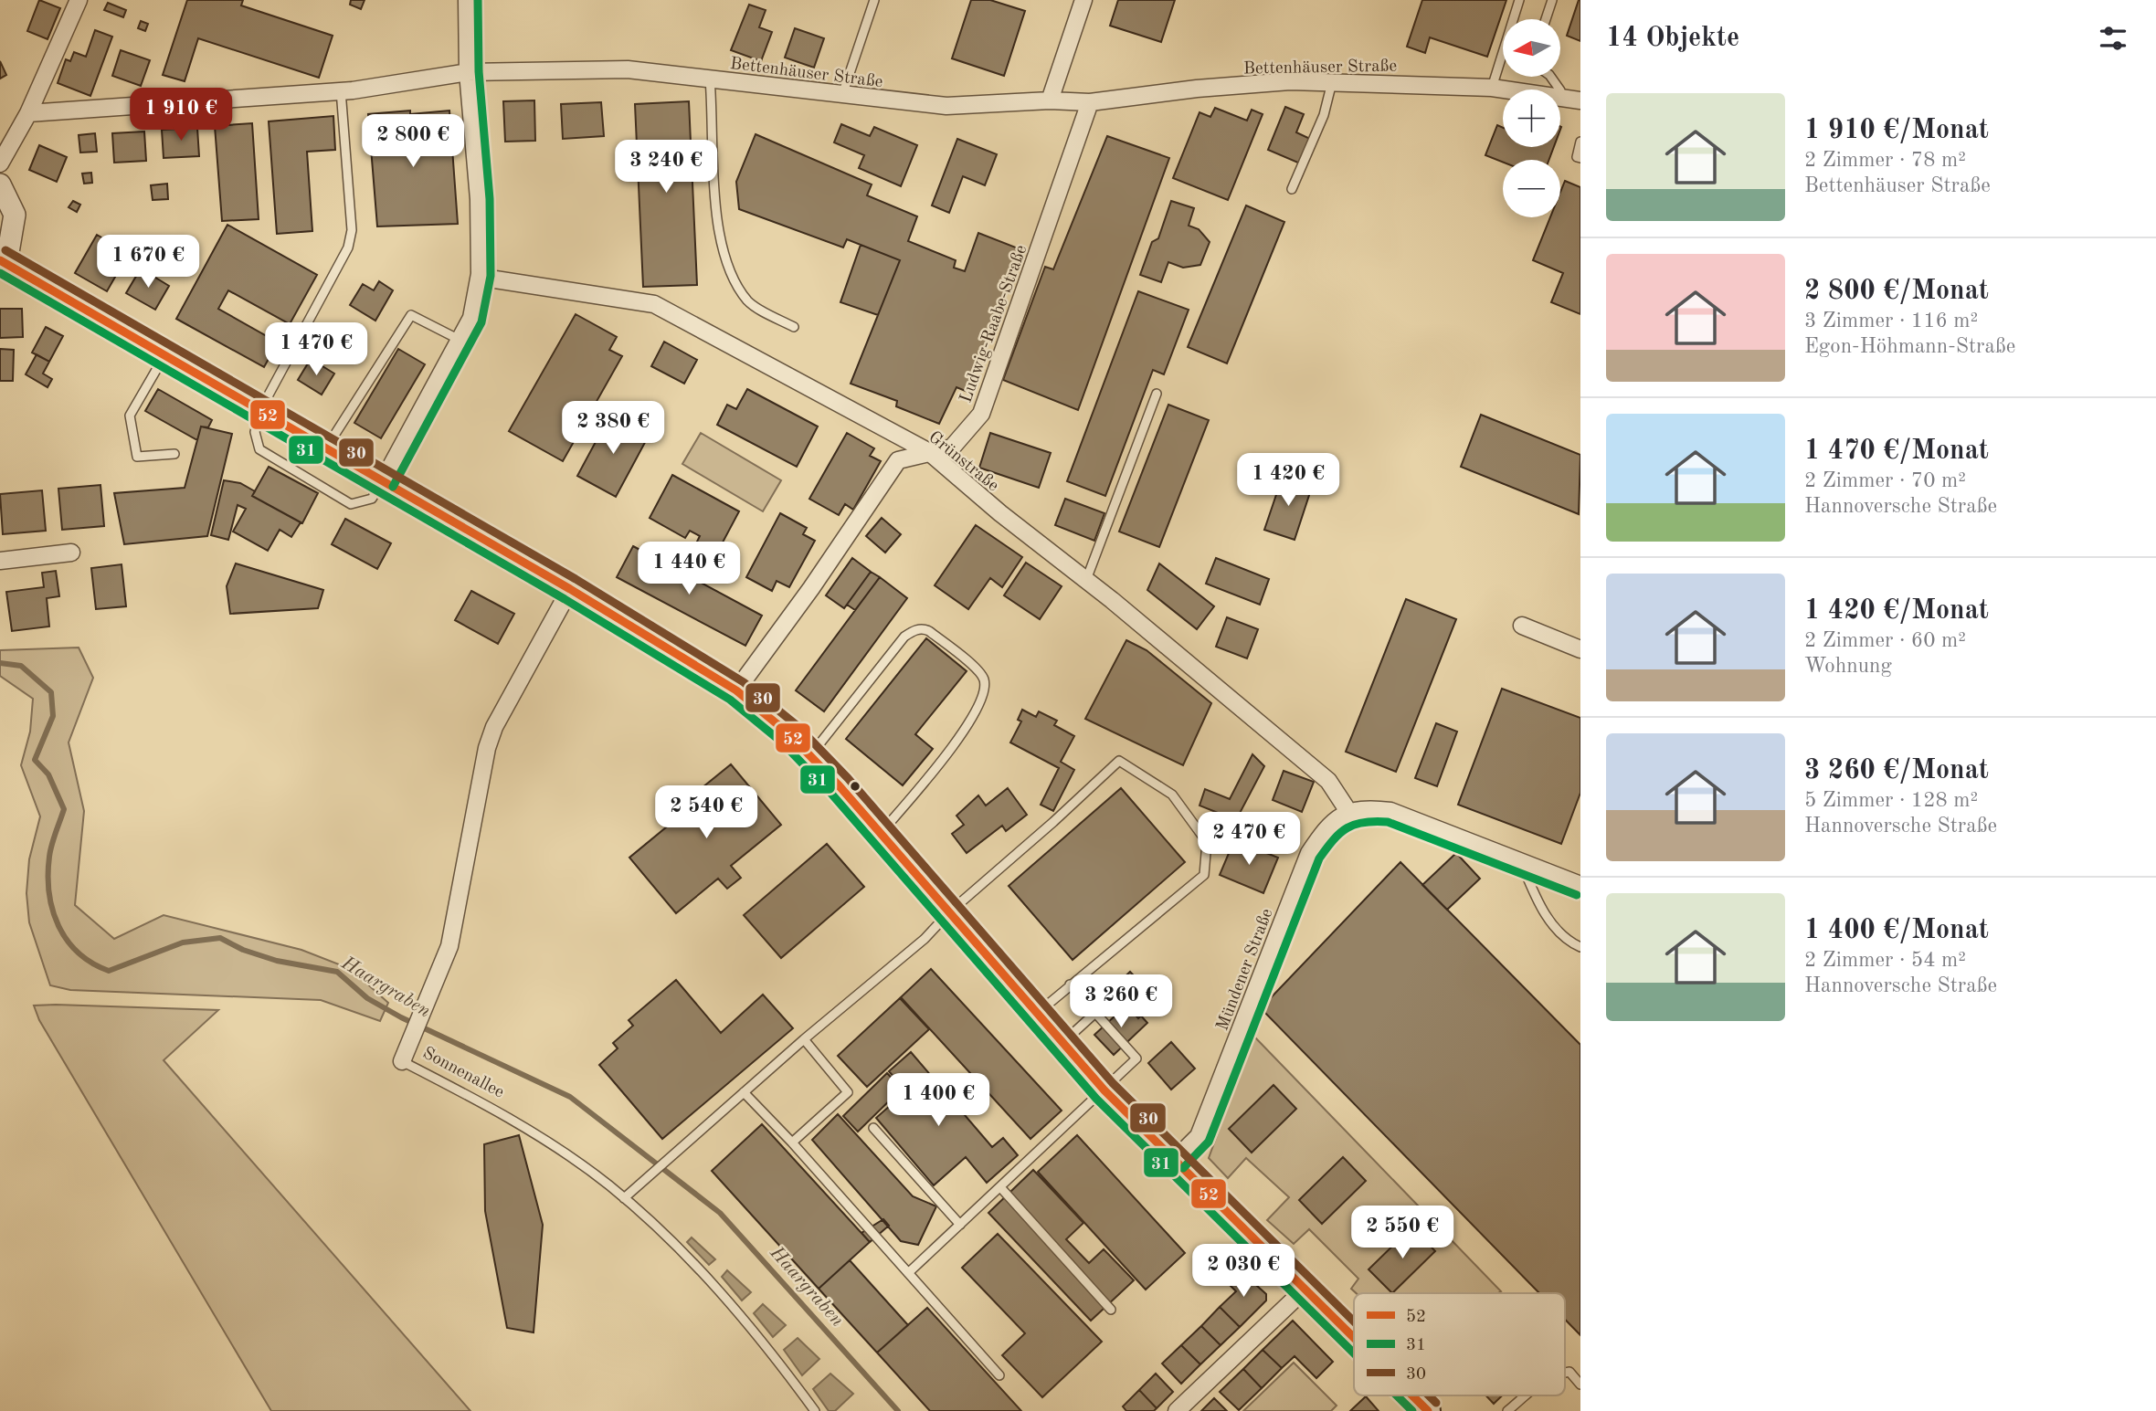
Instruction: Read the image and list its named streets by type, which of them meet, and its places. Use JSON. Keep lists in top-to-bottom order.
{
  "streets": {
    "street": [
      "Bettenhäuser Straße",
      "Ludwig-Raabe-Straße",
      "Grünstraße",
      "Mündener Straße",
      "Sonnenallee"
    ]
  },
  "crossings": [
    ["Bettenhäuser Straße", "Ludwig-Raabe-Straße"],
    ["Ludwig-Raabe-Straße", "Grünstraße"],
    ["Grünstraße", "Mündener Straße"]
  ],
  "water": ["Haargraben"],
  "lines": ["transit line 31", "transit line 30", "transit line 52"],
  "legend": ["52", "31", "30"],
  "north": "left",
  "page": {
    "heading": "14 Objekte",
    "map_buttons": ["+", "−"],
    "list": [
      {
        "name": "1 910 €/Monat",
        "note": "2 Zimmer · 78 m² · Bettenhäuser Straße"
      },
      {
        "name": "2 800 €/Monat",
        "note": "3 Zimmer · 116 m² · Egon-Höhmann-Straße"
      },
      {
        "name": "1 470 €/Monat",
        "note": "2 Zimmer · 70 m² · Hannoversche Straße"
      },
      {
        "name": "1 420 €/Monat",
        "note": "2 Zimmer · 60 m² · Wohnung"
      },
      {
        "name": "3 260 €/Monat",
        "note": "5 Zimmer · 128 m² · Hannoversche Straße"
      },
      {
        "name": "1 400 €/Monat",
        "note": "2 Zimmer · 54 m² · Hannoversche Straße"
      }
    ],
    "price": [
      "1 910 €",
      "2 800 €",
      "3 240 €",
      "1 670 €",
      "1 470 €",
      "2 380 €",
      "1 420 €",
      "1 440 €",
      "2 540 €",
      "2 470 €",
      "3 260 €",
      "1 400 €",
      "2 550 €",
      "2 030 €"
    ]
  }
}
